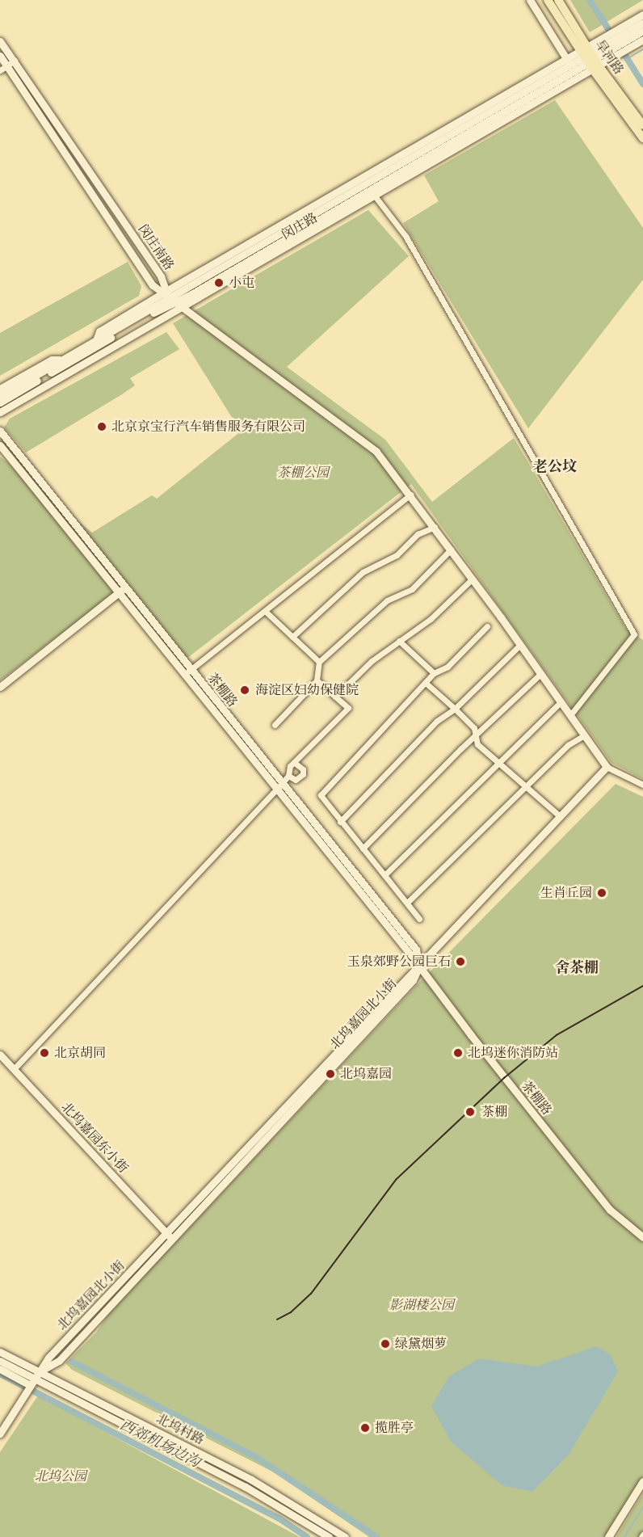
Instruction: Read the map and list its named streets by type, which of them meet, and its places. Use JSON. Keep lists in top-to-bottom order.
{
  "streets": {
    "main road": ["旱河路"],
    "street": [
      "闵庄路",
      "闵庄南路",
      "茶棚路",
      "北坞嘉园北小街",
      "北坞嘉园东小街",
      "北坞村路"
    ]
  },
  "crossings": [
    ["旱河路", "闵庄路"],
    ["闵庄路", "闵庄南路"],
    ["茶棚路", "北坞嘉园北小街"],
    ["北坞嘉园北小街", "北坞嘉园东小街"],
    ["北坞嘉园北小街", "北坞村路"]
  ],
  "districts": ["老公坟", "舍茶棚"],
  "water": ["西郊机场边沟"],
  "parks": ["茶棚公园", "影湖楼公园", "北坞公园"],
  "places": [
    "小屯",
    "北京京宝行汽车销售服务有限公司",
    "海淀区妇幼保健院",
    "生肖丘园",
    "玉泉郊野公园巨石",
    "北京胡同",
    "北坞迷你消防站",
    "北坞嘉园",
    "茶棚",
    "绿黛烟萝",
    "揽胜亭"
  ]
}
